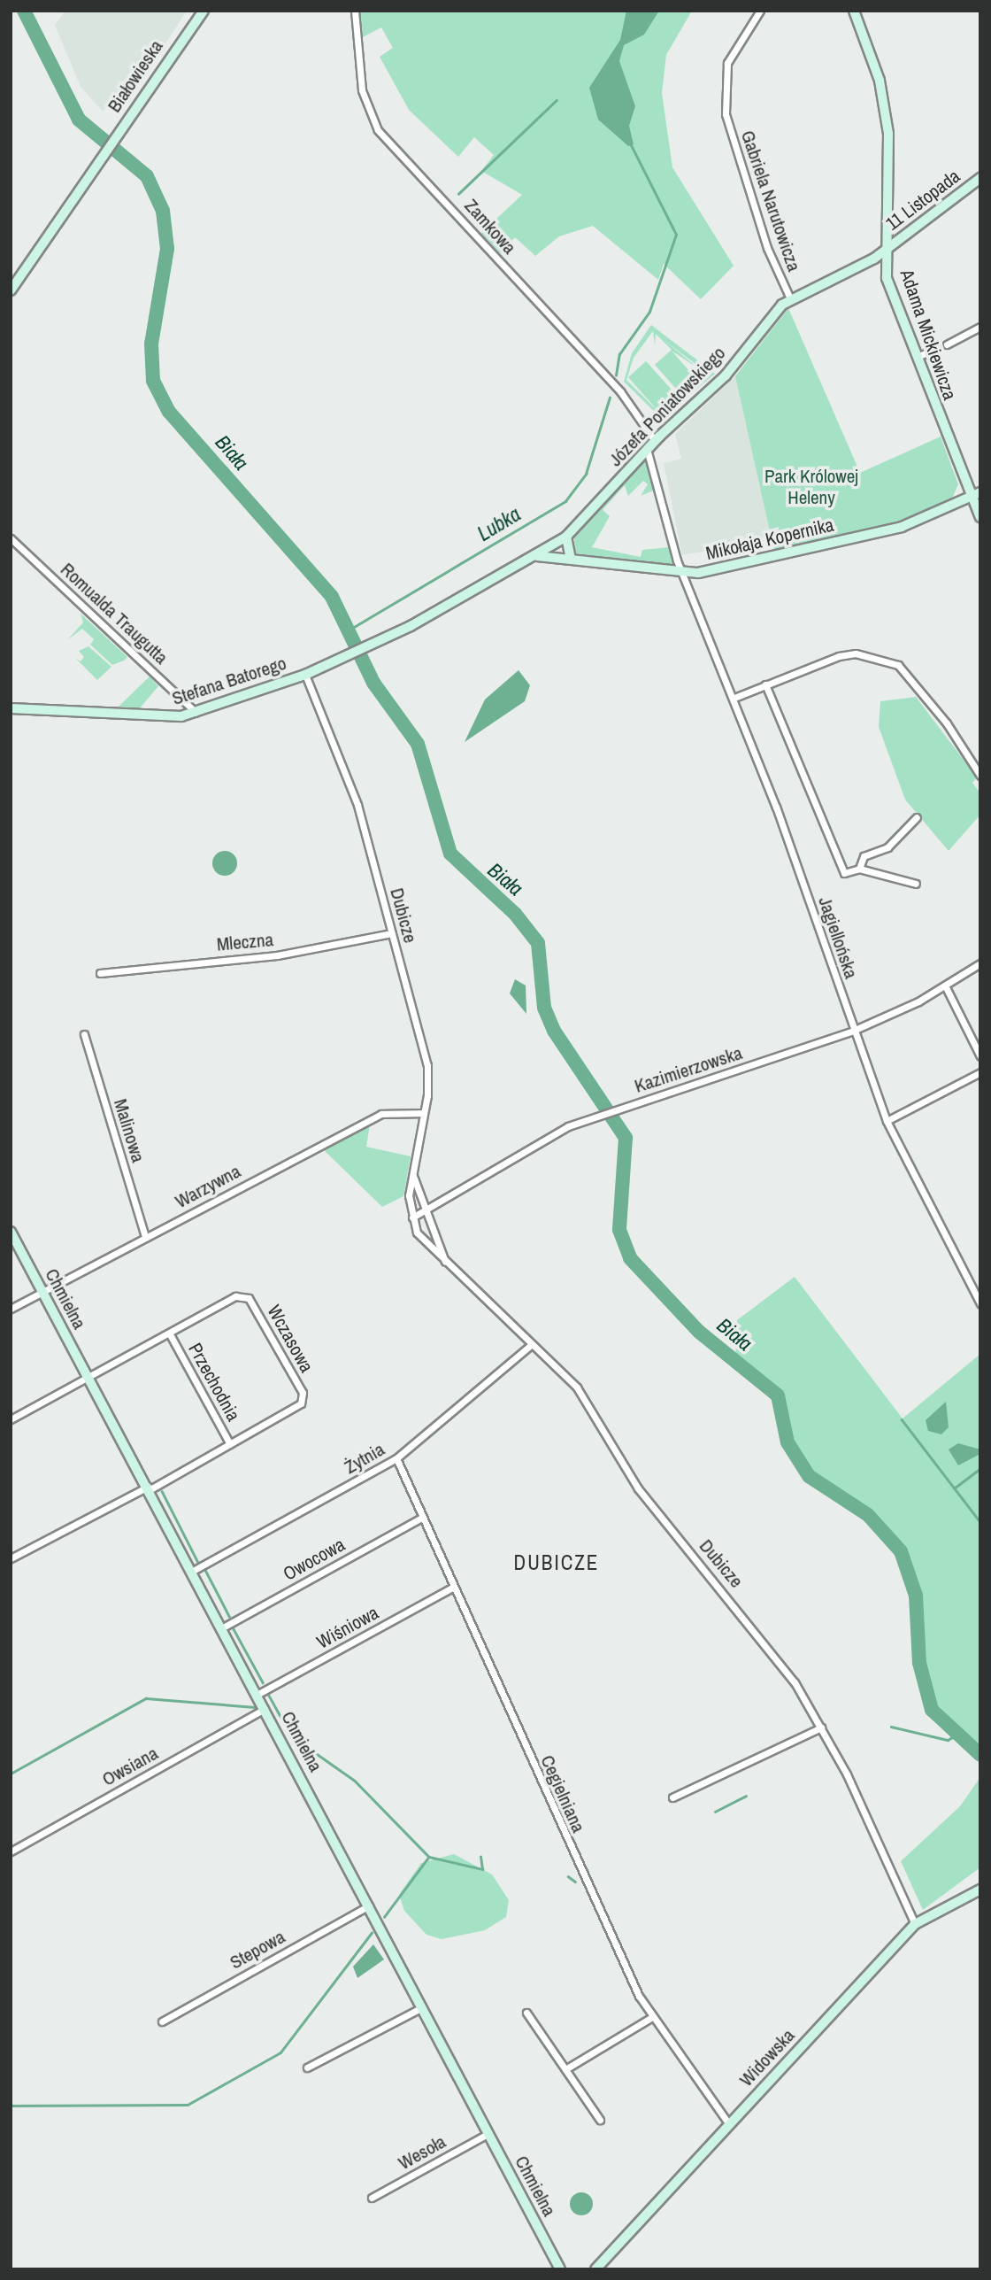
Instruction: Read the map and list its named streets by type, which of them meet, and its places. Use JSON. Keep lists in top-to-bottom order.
{
  "streets": {
    "street": [
      "Białowieska",
      "11 Listopada",
      "Gabriela Narutowicza",
      "Zamkowa",
      "Adama Mickiewicza",
      "Józefa Poniatowskiego",
      "Mikołaja Kopernika",
      "Romualda Traugutta",
      "Stefana Batorego",
      "Dubicze",
      "Jagiellońska",
      "Mleczna",
      "Kazimierzowska",
      "Malinowa",
      "Warzywna",
      "Chmielna",
      "Wczasowa",
      "Przechodnia",
      "Żytnia",
      "Owocowa",
      "Wiśniowa",
      "Owsiana",
      "Cegielniana",
      "Stepowa",
      "Widowska",
      "Wesoła"
    ]
  },
  "crossings": [
    ["11 Listopada", "Adama Mickiewicza"],
    ["11 Listopada", "Józefa Poniatowskiego"],
    ["Gabriela Narutowicza", "Józefa Poniatowskiego"],
    ["Zamkowa", "Józefa Poniatowskiego"],
    ["Zamkowa", "Mikołaja Kopernika"],
    ["Zamkowa", "Jagiellońska"],
    ["Adama Mickiewicza", "Józefa Poniatowskiego"],
    ["Adama Mickiewicza", "Mikołaja Kopernika"],
    ["Józefa Poniatowskiego", "Mikołaja Kopernika"],
    ["Józefa Poniatowskiego", "Stefana Batorego"],
    ["Mikołaja Kopernika", "Stefana Batorego"],
    ["Mikołaja Kopernika", "Jagiellońska"],
    ["Romualda Traugutta", "Stefana Batorego"],
    ["Stefana Batorego", "Dubicze"],
    ["Dubicze", "Mleczna"],
    ["Dubicze", "Kazimierzowska"],
    ["Dubicze", "Warzywna"],
    ["Dubicze", "Żytnia"],
    ["Dubicze", "Widowska"],
    ["Jagiellońska", "Kazimierzowska"],
    ["Malinowa", "Warzywna"],
    ["Warzywna", "Chmielna"],
    ["Chmielna", "Wczasowa"],
    ["Chmielna", "Żytnia"],
    ["Chmielna", "Owocowa"],
    ["Chmielna", "Wiśniowa"],
    ["Chmielna", "Owsiana"],
    ["Chmielna", "Stepowa"],
    ["Chmielna", "Wesoła"],
    ["Wczasowa", "Przechodnia"],
    ["Żytnia", "Cegielniana"],
    ["Owocowa", "Cegielniana"],
    ["Wiśniowa", "Cegielniana"],
    ["Cegielniana", "Widowska"]
  ],
  "districts": ["DUBICZE"],
  "water": ["Biała", "Lubka"],
  "parks": ["Park Królowej Heleny"]
}
